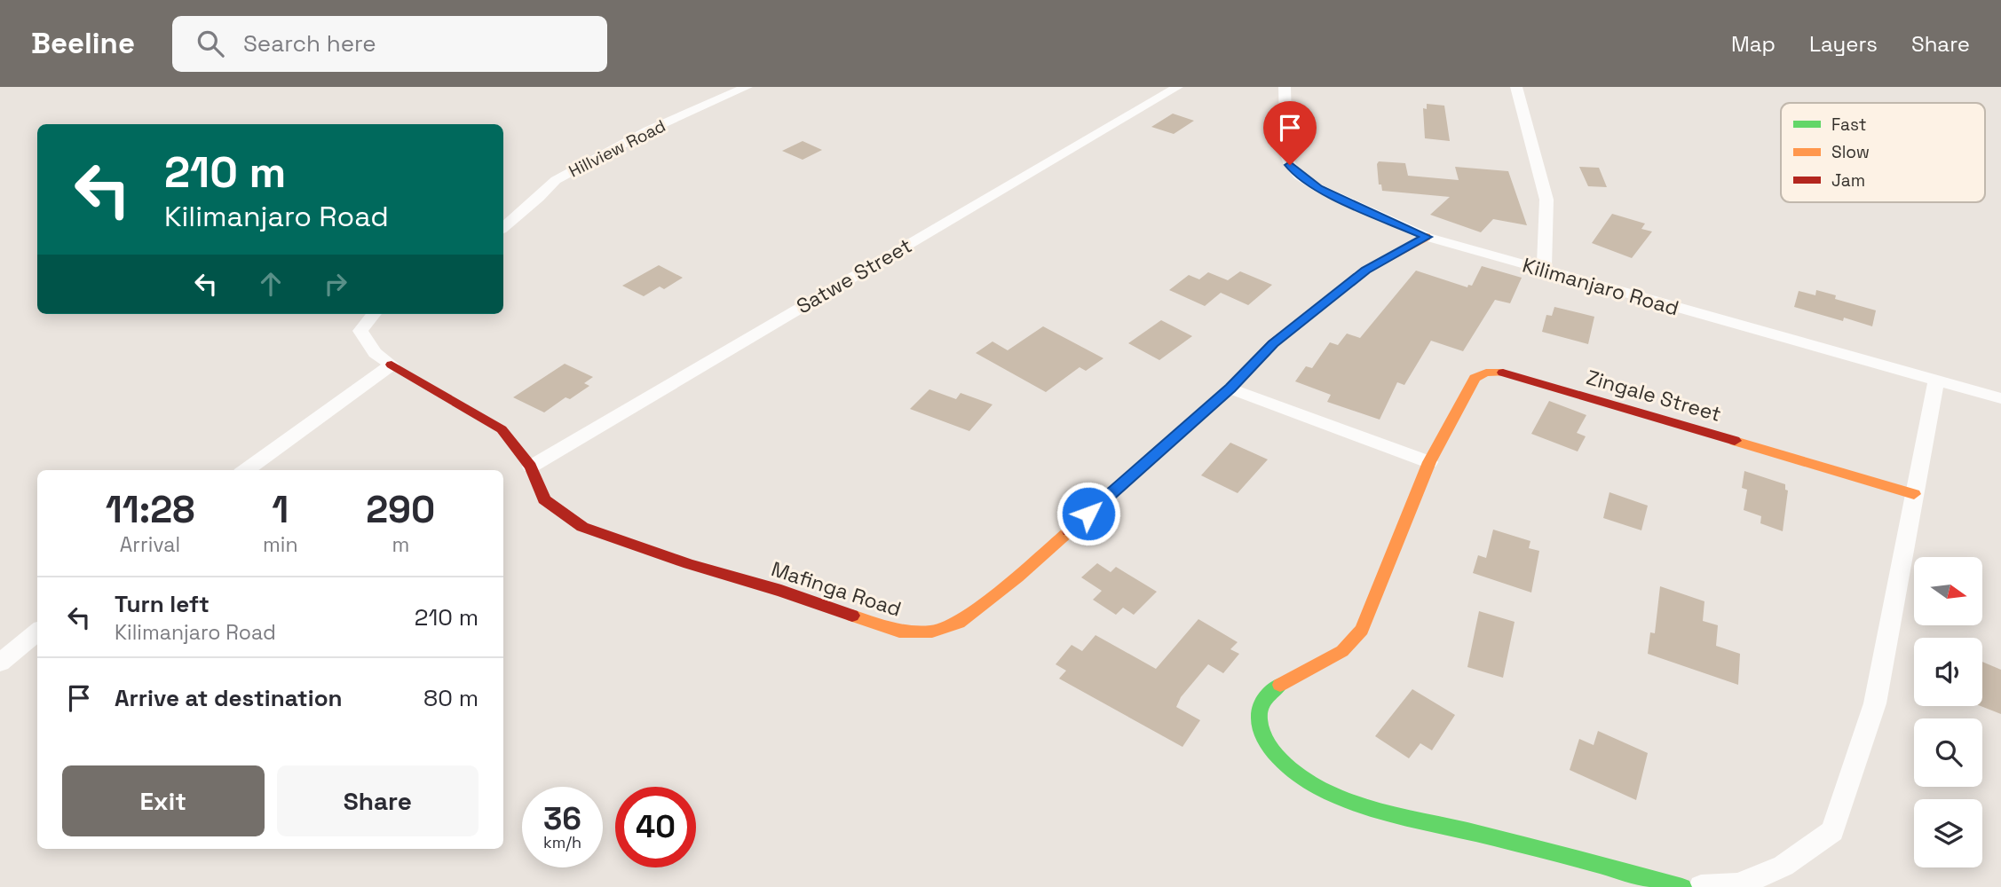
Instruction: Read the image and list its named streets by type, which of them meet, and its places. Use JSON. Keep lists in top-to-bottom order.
{
  "streets": {
    "street": [
      "Hillview Road",
      "Satwe Street",
      "Kilimanjaro Road",
      "Zingale Street",
      "Mafinga Road"
    ]
  },
  "crossings": [
    ["Satwe Street", "Mafinga Road"],
    ["Kilimanjaro Road", "Mafinga Road"]
  ],
  "legend": ["Fast", "Slow", "Jam"],
  "north": "right",
  "page": {
    "header": "Beeline",
    "search": "Search here",
    "nav": ["Map", "Layers", "Share"],
    "turn": ["210 m", "Kilimanjaro Road"],
    "eta": [
      "11:28",
      "Arrival",
      "1",
      "min",
      "290",
      "m"
    ],
    "list": [
      {
        "name": "Turn left",
        "note": "Kilimanjaro Road",
        "value": "210 m"
      },
      {
        "name": "Arrive at destination",
        "value": "80 m"
      }
    ],
    "buttons": ["Exit", "Share"],
    "speed": "36 km/h",
    "limit": "40"
  }
}
